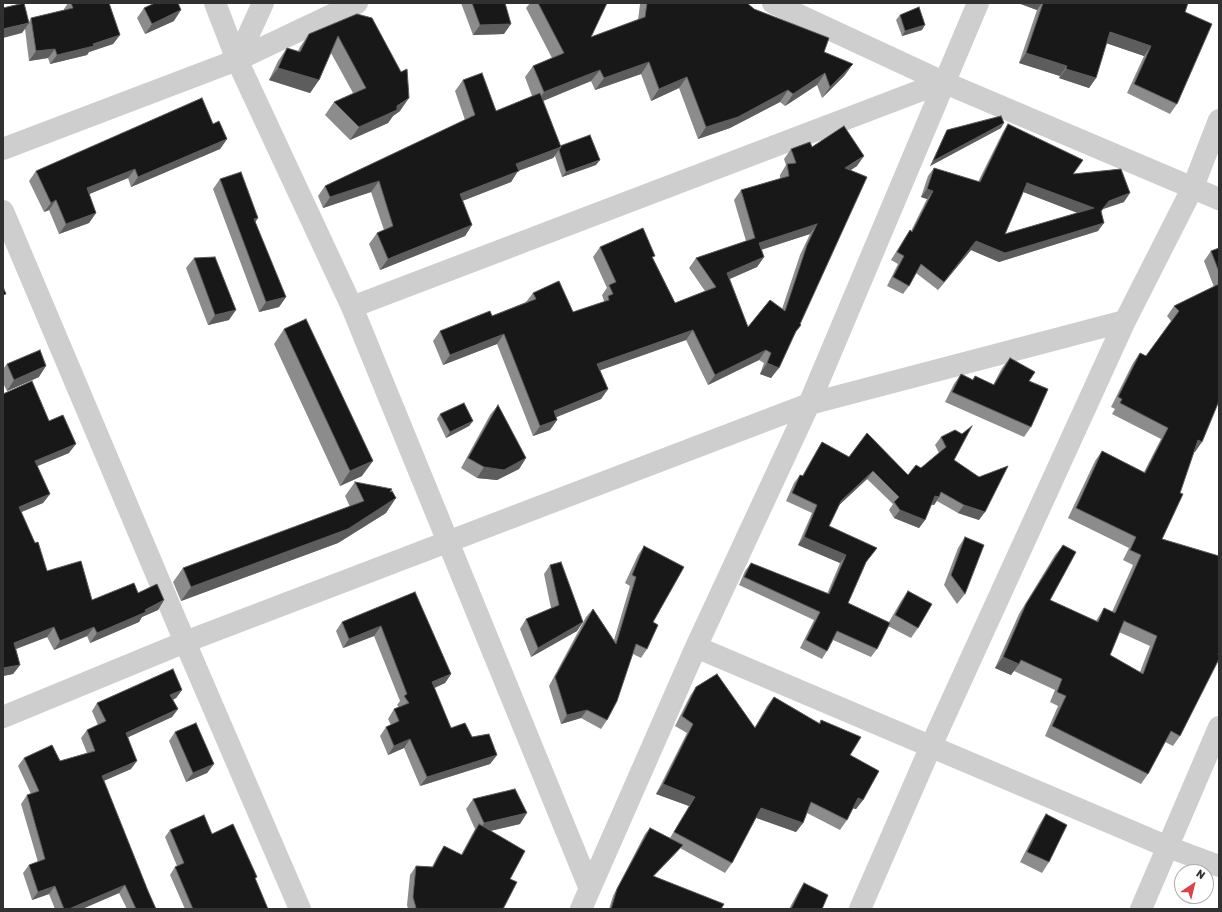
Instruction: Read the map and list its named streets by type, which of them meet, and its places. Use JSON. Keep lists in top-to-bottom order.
{
  "north": "top right"
}
